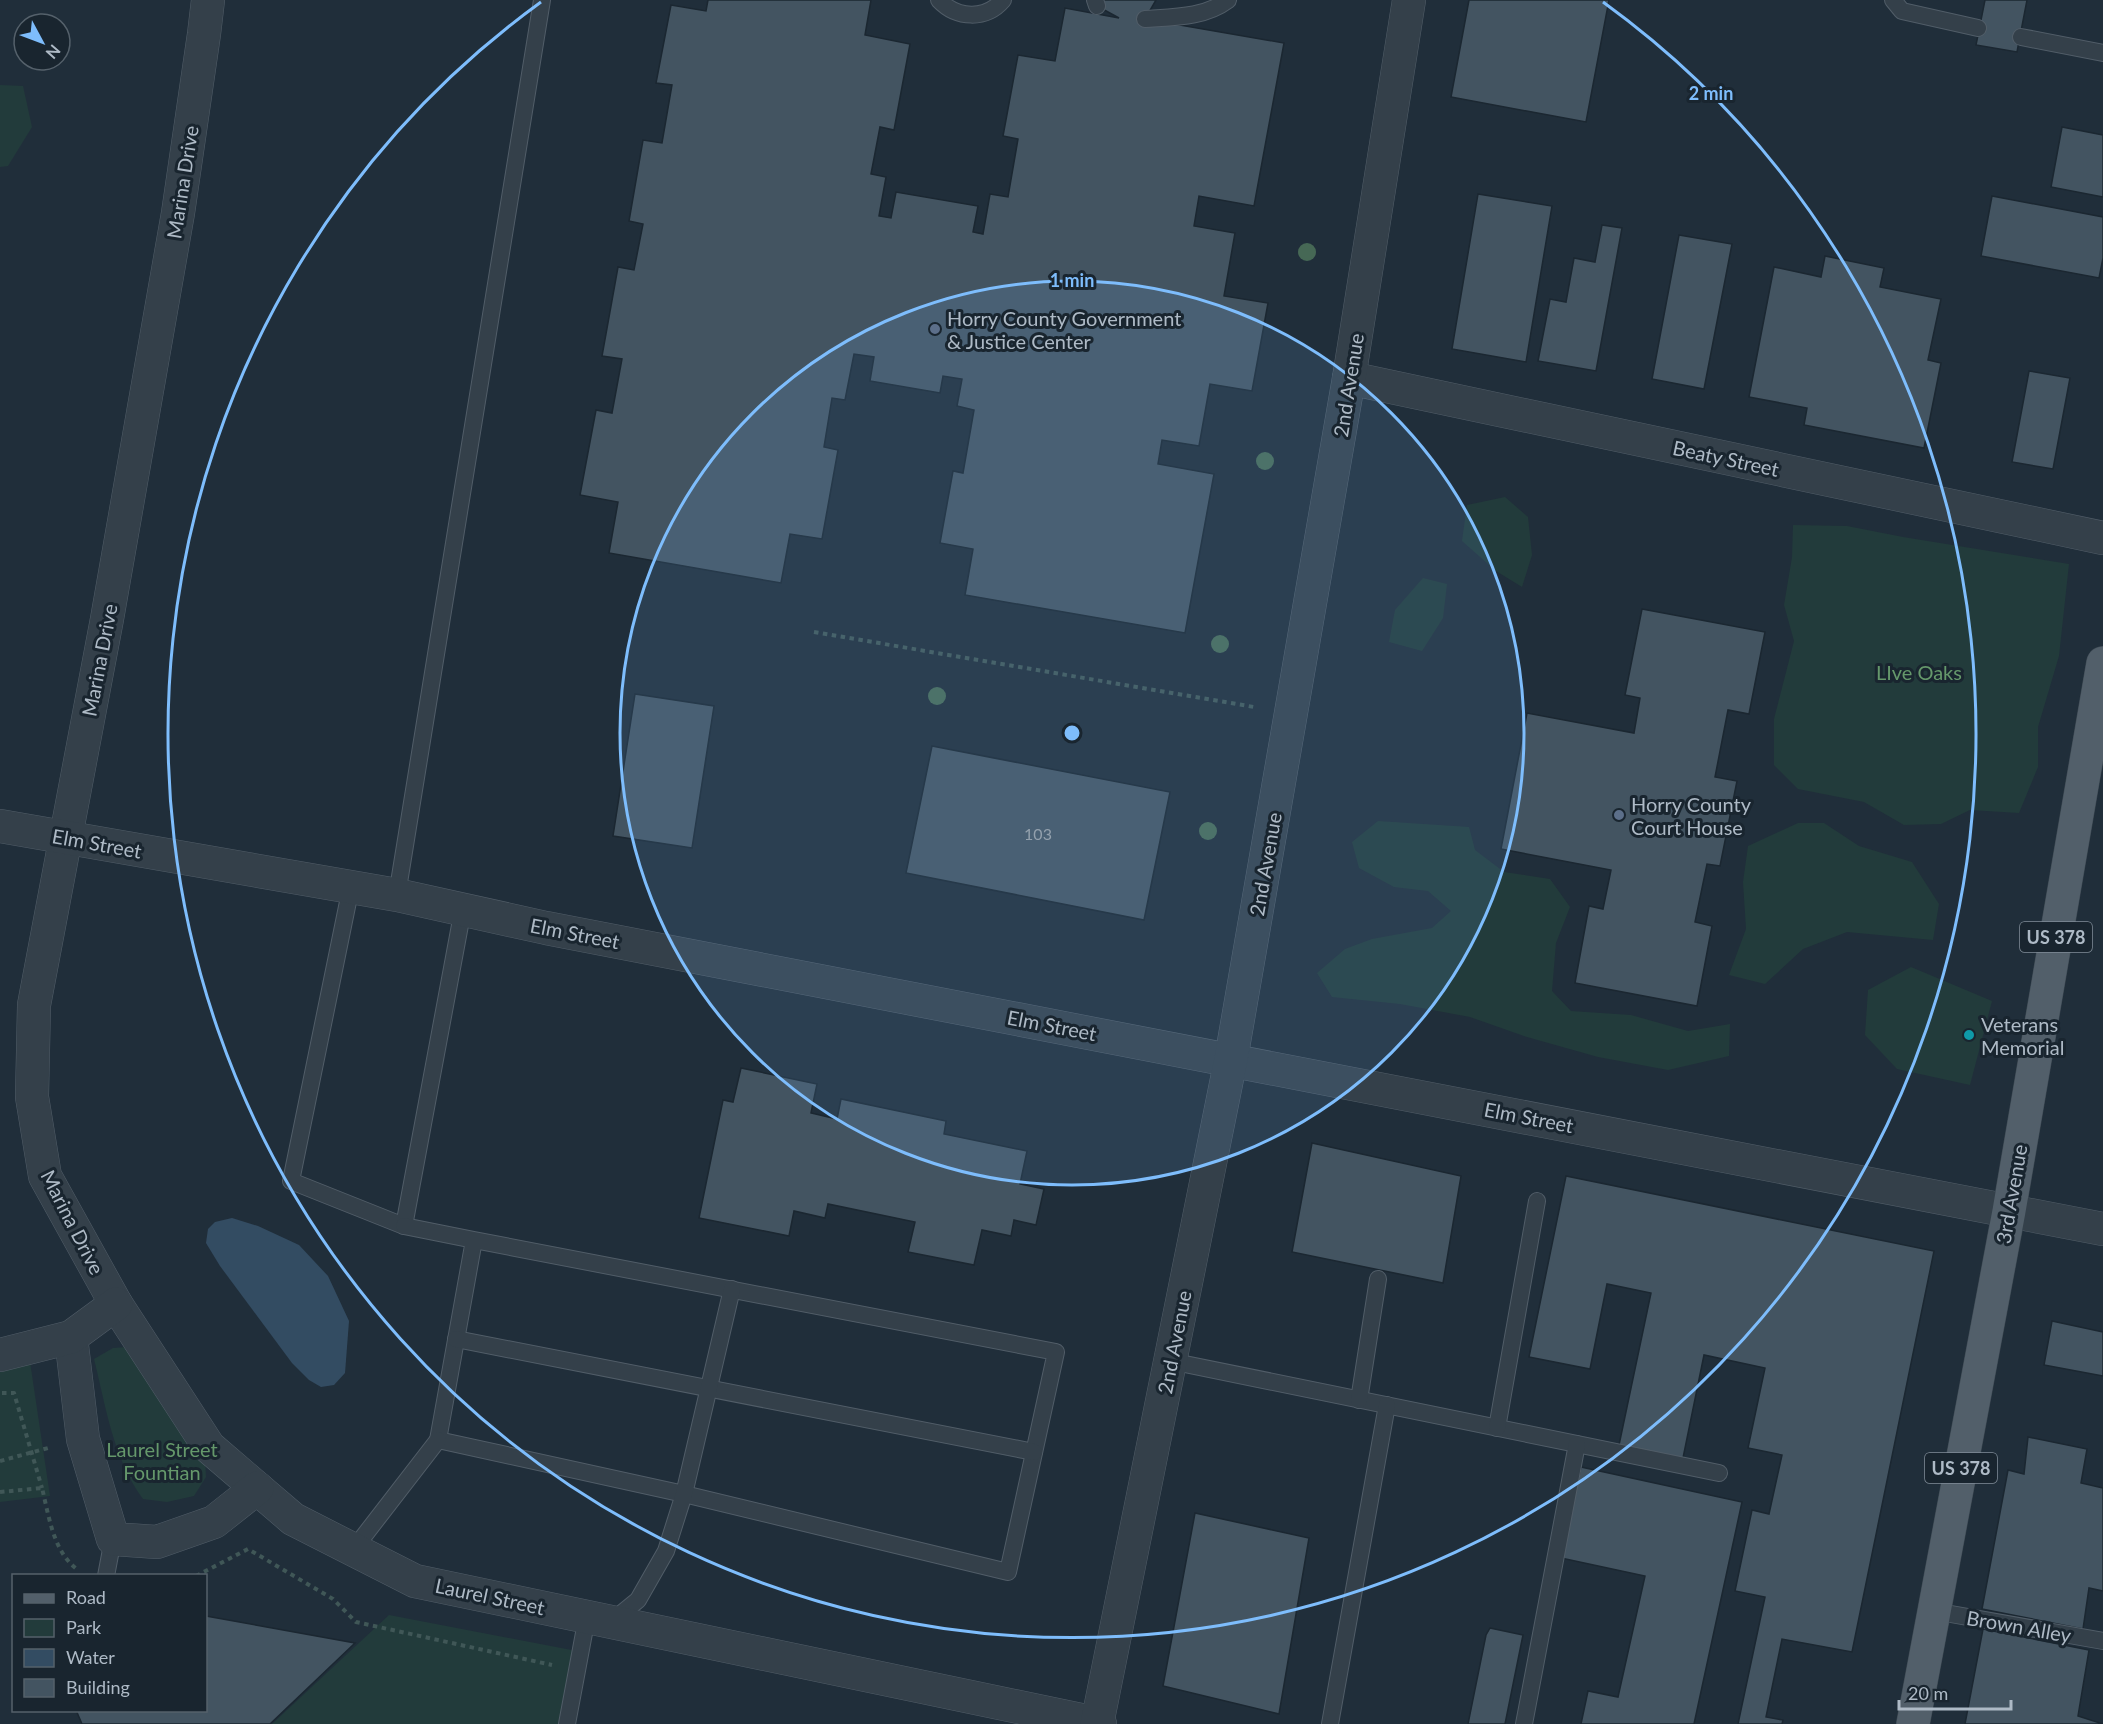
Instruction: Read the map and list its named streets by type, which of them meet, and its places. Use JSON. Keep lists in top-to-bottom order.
{
  "streets": {
    "main road": ["US 378", "3rd Avenue"],
    "street": [
      "Marina Drive",
      "2nd Avenue",
      "Beaty Street",
      "Elm Street",
      "Laurel Street"
    ],
    "lane": ["Brown Alley"]
  },
  "crossings": [
    ["Marina Drive", "Elm Street"],
    ["Marina Drive", "Laurel Street"],
    ["2nd Avenue", "Beaty Street"],
    ["2nd Avenue", "Elm Street"],
    ["2nd Avenue", "Laurel Street"],
    ["Elm Street", "3rd Avenue"],
    ["3rd Avenue", "Brown Alley"]
  ],
  "parks": ["LIve Oaks", "Laurel Street Fountian"],
  "places": ["Horry County Government & Justice Center", "Horry County Court House", "Veterans Memorial"],
  "house_numbers": ["103"],
  "legend": [
    "Road",
    "Park",
    "Water",
    "Building"
  ],
  "scale_bar": "20 m",
  "north": "bottom right",
  "rings": ["2 min", "1 min"]
}
